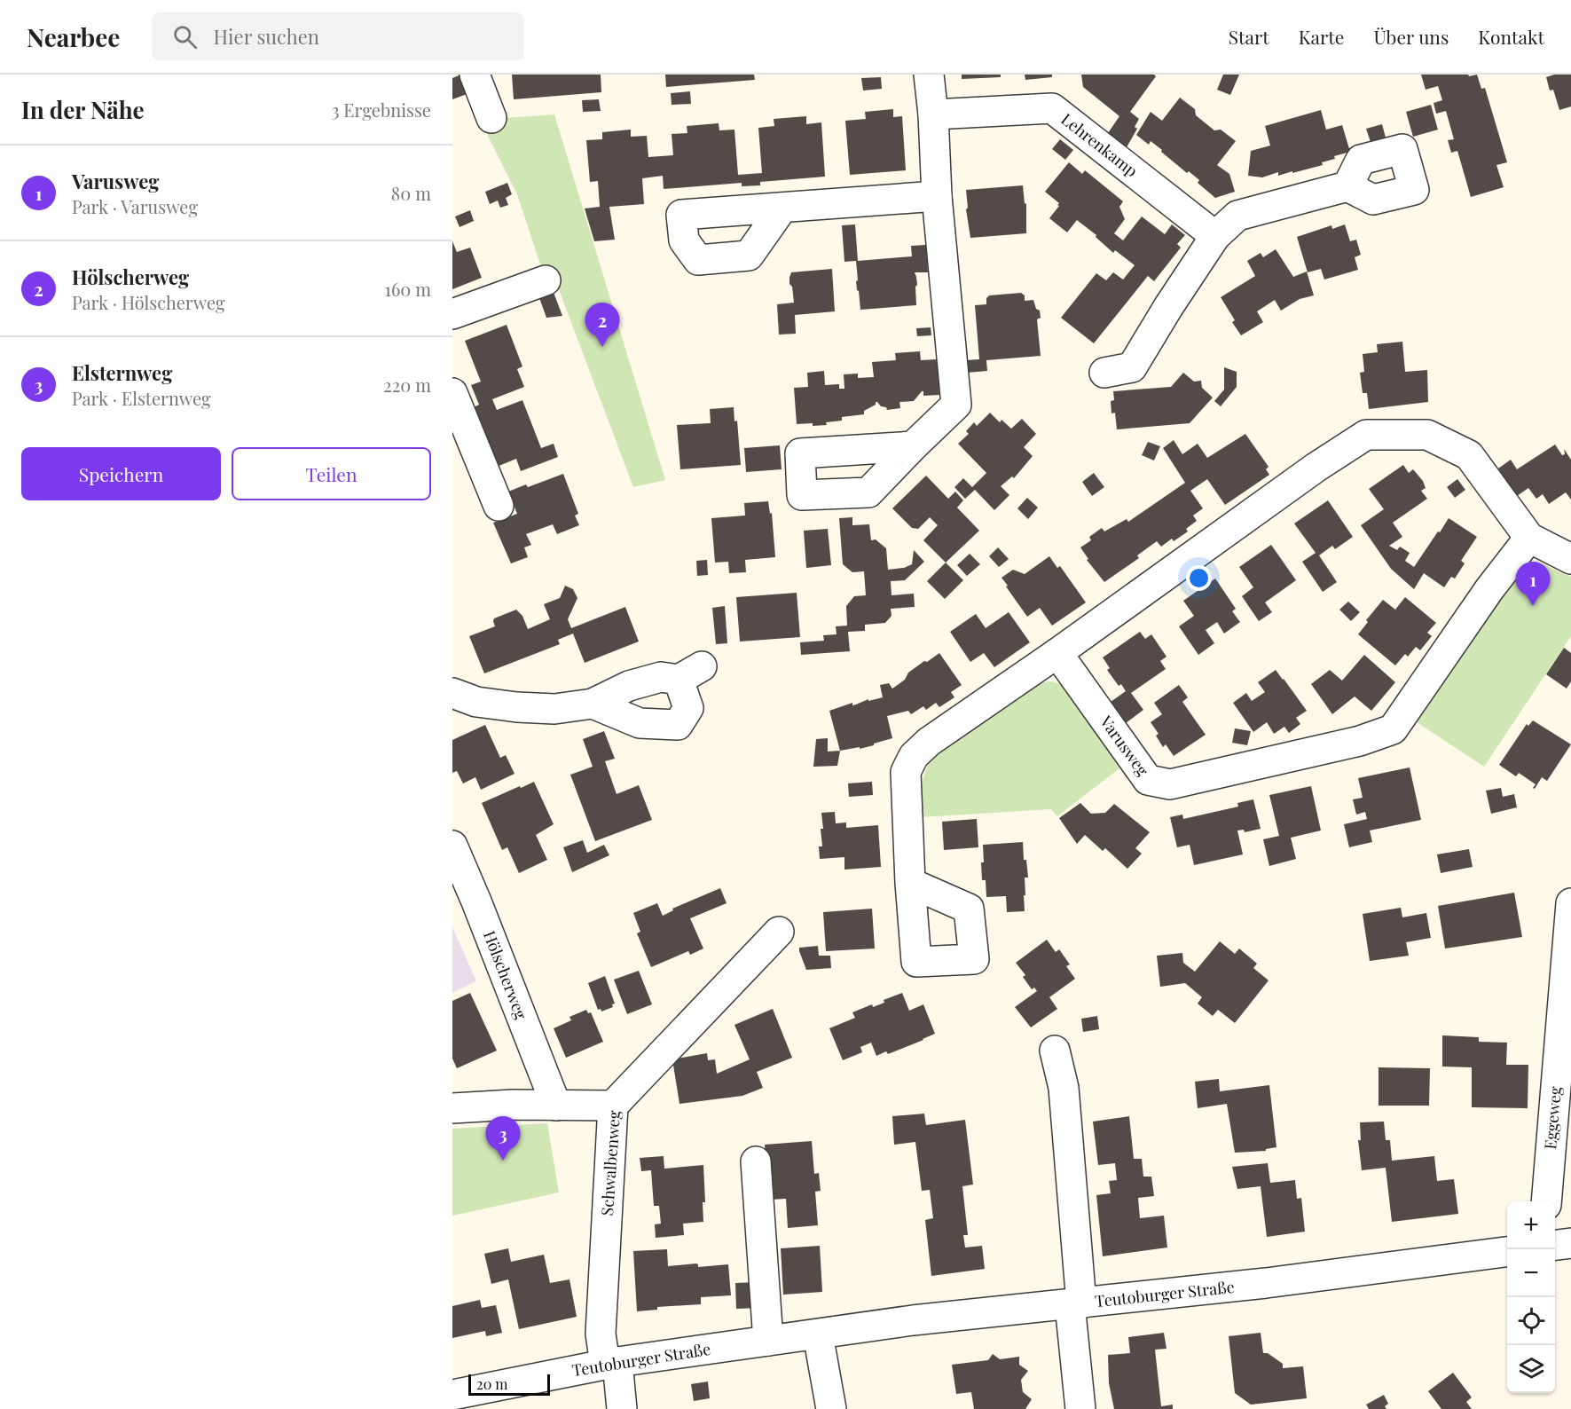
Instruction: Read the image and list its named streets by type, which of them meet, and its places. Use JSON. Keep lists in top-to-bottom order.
{
  "streets": {
    "street": [
      "Lehrenkamp",
      "Varusweg",
      "Hölscherweg",
      "Eggeweg",
      "Schwalbenweg",
      "Teutoburger Straße"
    ]
  },
  "crossings": [
    ["Schwalbenweg", "Teutoburger Straße"]
  ],
  "scale_bar": "20 m",
  "page": {
    "header": "Nearbee",
    "search": "Hier suchen",
    "nav": [
      "Start",
      "Karte",
      "Über uns",
      "Kontakt"
    ],
    "heading": ["In der Nähe", "3 Ergebnisse"],
    "list": [
      {
        "mark": "1",
        "name": "Varusweg",
        "note": "Park · Varusweg",
        "value": "80 m"
      },
      {
        "mark": "2",
        "name": "Hölscherweg",
        "note": "Park · Hölscherweg",
        "value": "160 m"
      },
      {
        "mark": "3",
        "name": "Elsternweg",
        "note": "Park · Elsternweg",
        "value": "220 m"
      }
    ],
    "pins": ["2", "1", "3"],
    "buttons": ["Speichern", "Teilen"],
    "map_buttons": ["+", "−"],
    "scale": "20 m"
  }
}
